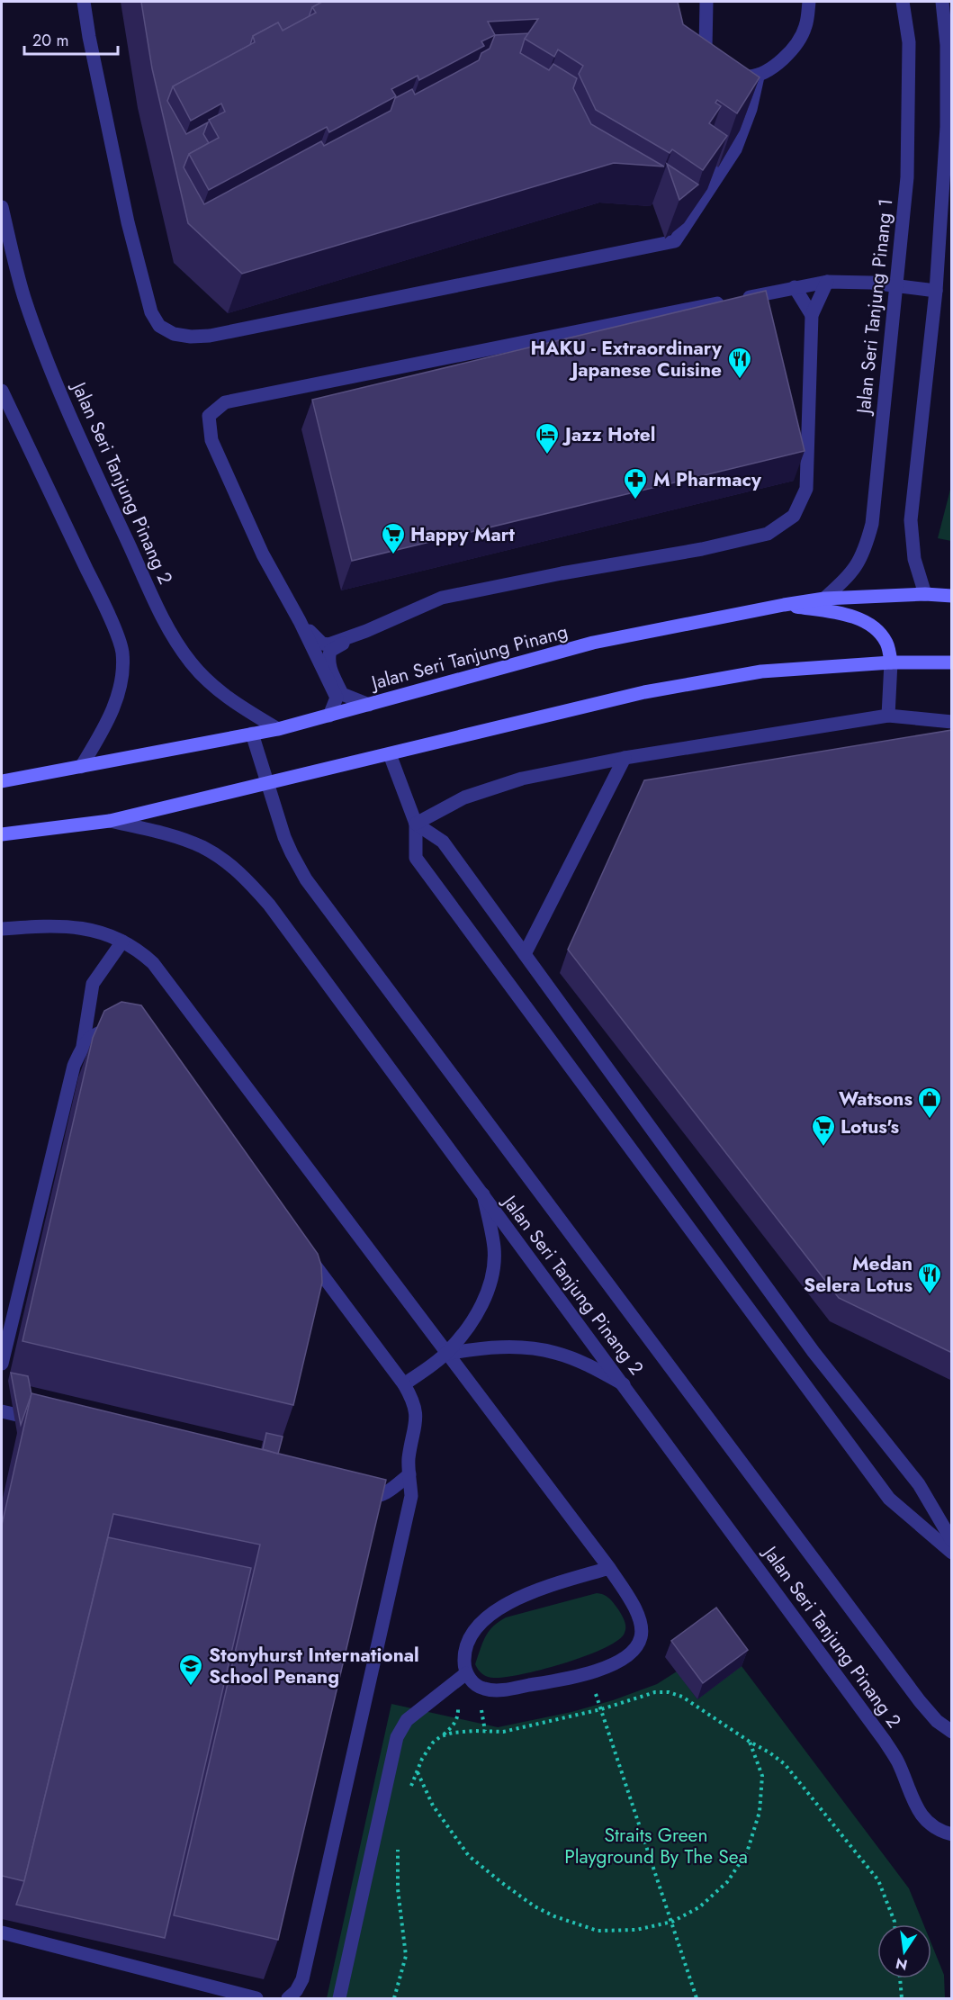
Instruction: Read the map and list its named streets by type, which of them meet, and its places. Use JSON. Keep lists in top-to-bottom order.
{
  "streets": {
    "main road": ["Jalan Seri Tanjung Pinang"],
    "street": ["Jalan Seri Tanjung Pinang 1", "Jalan Seri Tanjung Pinang 2"]
  },
  "crossings": [
    ["Jalan Seri Tanjung Pinang 1", "Jalan Seri Tanjung Pinang"],
    ["Jalan Seri Tanjung Pinang 2", "Jalan Seri Tanjung Pinang"]
  ],
  "parks": ["Straits Green Playground By The Sea"],
  "places": {
    "restaurant": ["HAKU - Extraordinary Japanese Cuisine", "Medan Selera Lotus"],
    "hotel": ["Jazz Hotel"],
    "pharmacy": ["M Pharmacy"],
    "supermarket": ["Happy Mart", "Lotus's"],
    "shop": ["Watsons"],
    "school or university": ["Stonyhurst International School Penang"]
  },
  "scale_bar": "20 m",
  "north": "bottom"
}
